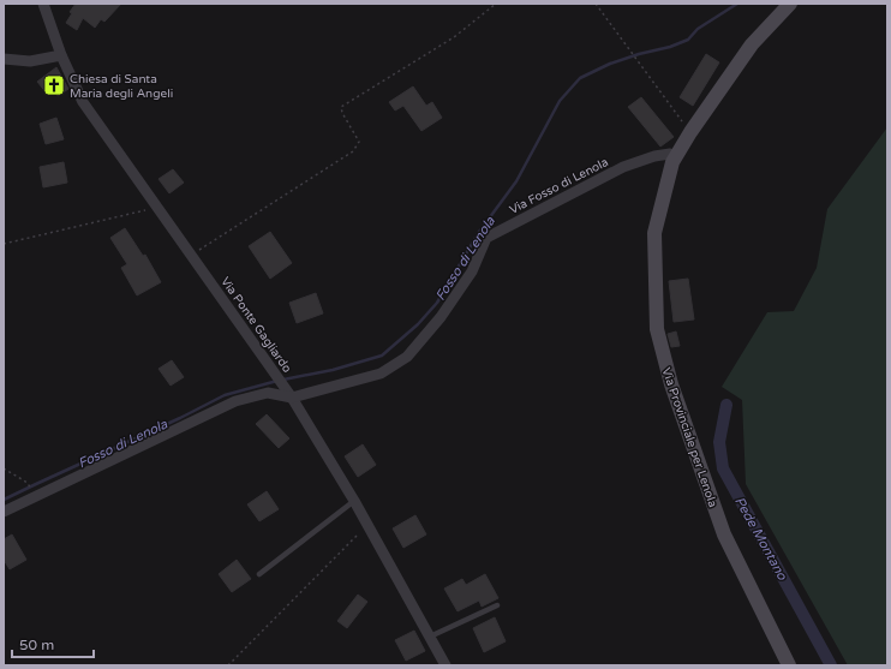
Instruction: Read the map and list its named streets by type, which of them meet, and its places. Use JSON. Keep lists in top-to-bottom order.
{
  "streets": {
    "main road": ["Via Provinciale per Lenola"],
    "street": ["Via Fosso di Lenola", "Via Ponte Gagliardo"]
  },
  "crossings": [
    ["Via Fosso di Lenola", "Via Ponte Gagliardo"],
    ["Via Fosso di Lenola", "Via Provinciale per Lenola"]
  ],
  "water": ["Fosso di Lenola", "Pede Montano"],
  "places": {
    "church": ["Chiesa di Santa Maria degli Angeli"]
  },
  "scale_bar": "50 m"
}
